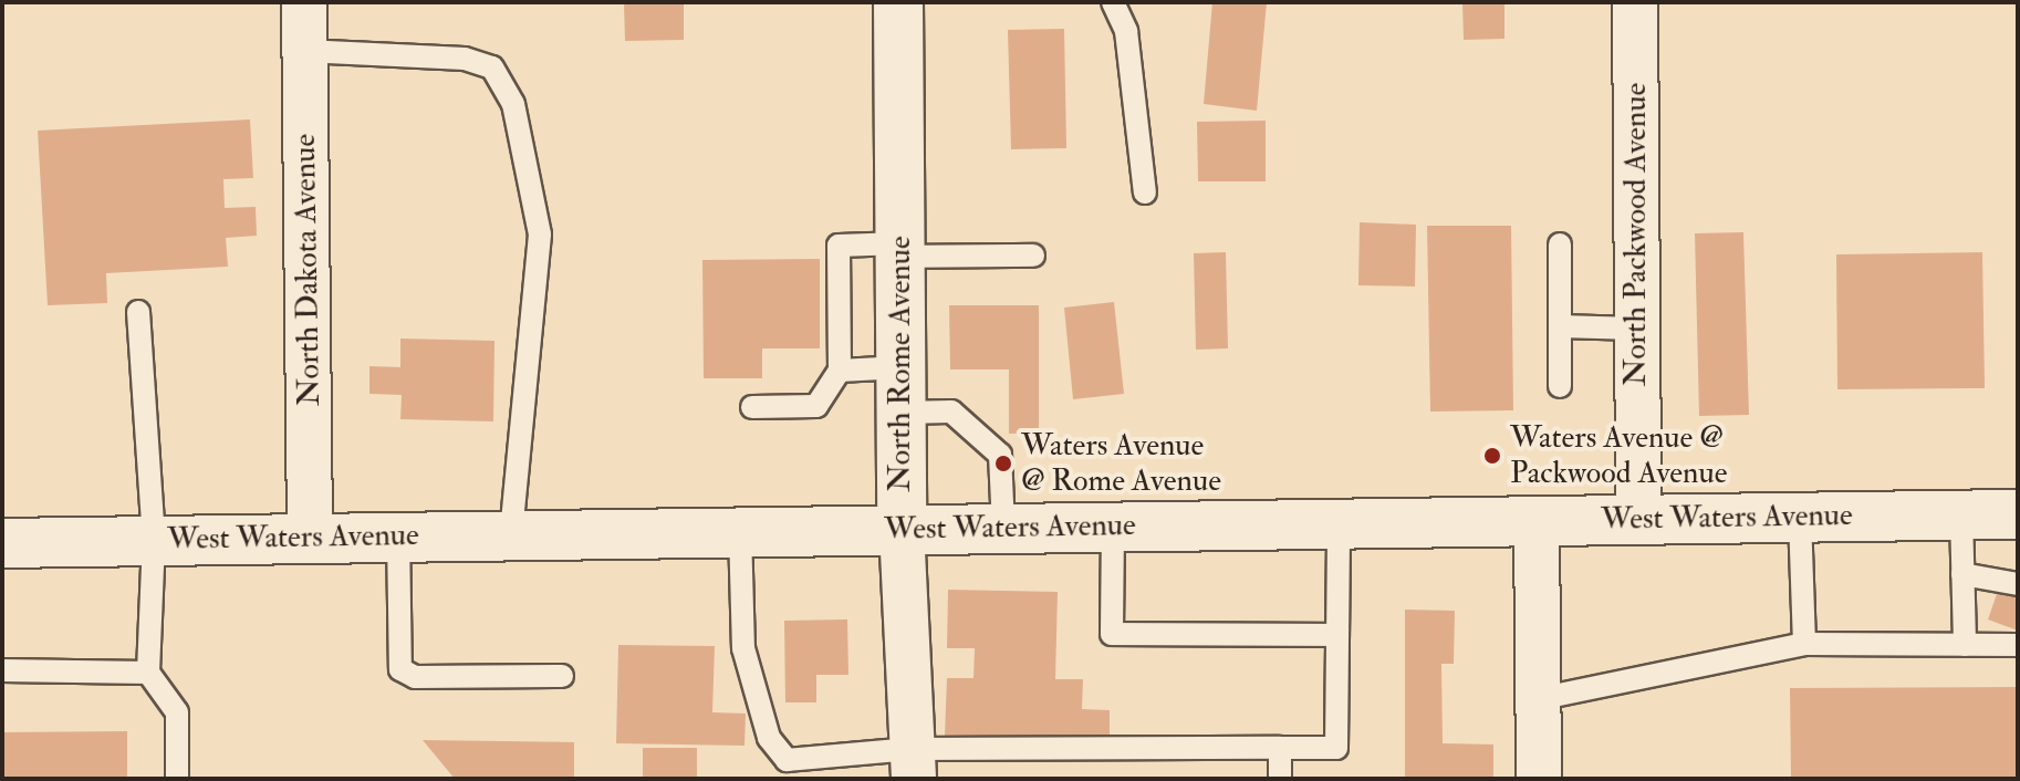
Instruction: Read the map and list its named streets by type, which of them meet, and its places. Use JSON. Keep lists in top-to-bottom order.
{
  "streets": {
    "main road": ["North Rome Avenue", "West Waters Avenue"],
    "street": ["North Packwood Avenue", "North Dakota Avenue"]
  },
  "crossings": [
    ["North Packwood Avenue", "West Waters Avenue"],
    ["North Dakota Avenue", "West Waters Avenue"],
    ["North Rome Avenue", "West Waters Avenue"]
  ],
  "places": ["Waters Avenue @ Packwood Avenue", "Waters Avenue @ Rome Avenue"]
}
